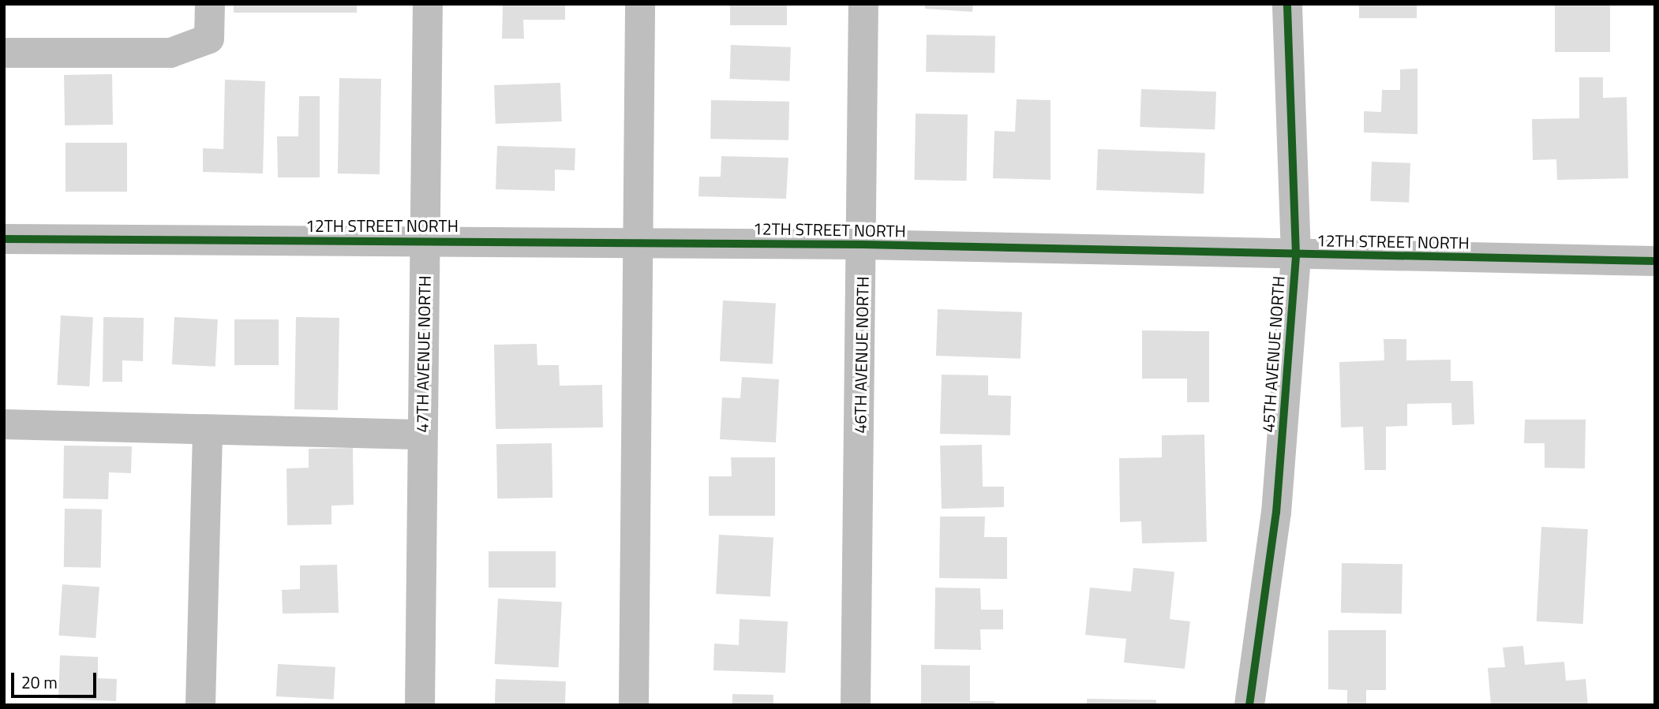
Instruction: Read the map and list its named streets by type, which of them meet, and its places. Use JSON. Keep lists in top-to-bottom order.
{
  "streets": {
    "street": [
      "12TH STREET NORTH",
      "47TH AVENUE NORTH",
      "45TH AVENUE NORTH",
      "46TH AVENUE NORTH"
    ]
  },
  "crossings": [
    ["12TH STREET NORTH", "47TH AVENUE NORTH"],
    ["12TH STREET NORTH", "45TH AVENUE NORTH"],
    ["12TH STREET NORTH", "46TH AVENUE NORTH"]
  ],
  "scale_bar": "20 m"
}
